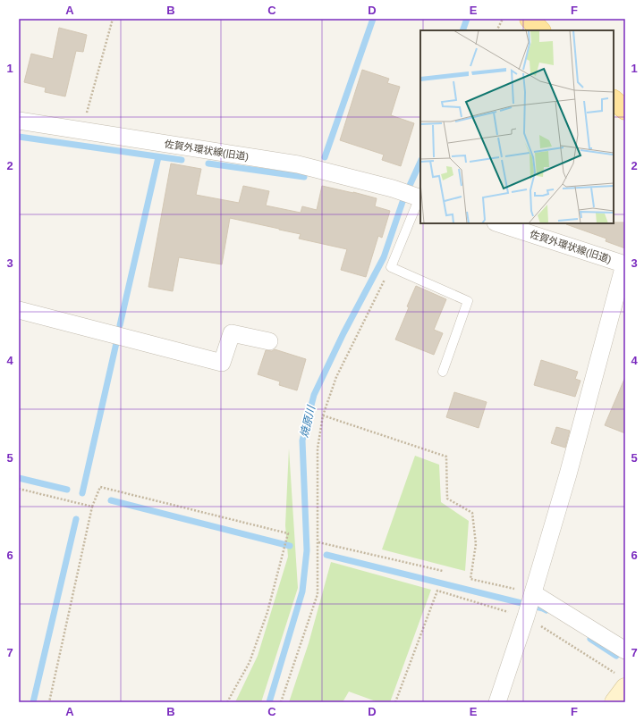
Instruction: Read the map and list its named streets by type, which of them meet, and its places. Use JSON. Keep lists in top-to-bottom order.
{
  "streets": {
    "street": ["佐賀外環状線(旧道)"]
  },
  "water": ["焼原川"],
  "grid": {
    "columns": [
      "A",
      "B",
      "C",
      "D",
      "E",
      "F"
    ],
    "rows": [
      "1",
      "2",
      "3",
      "4",
      "5",
      "6",
      "7"
    ]
  }
}
